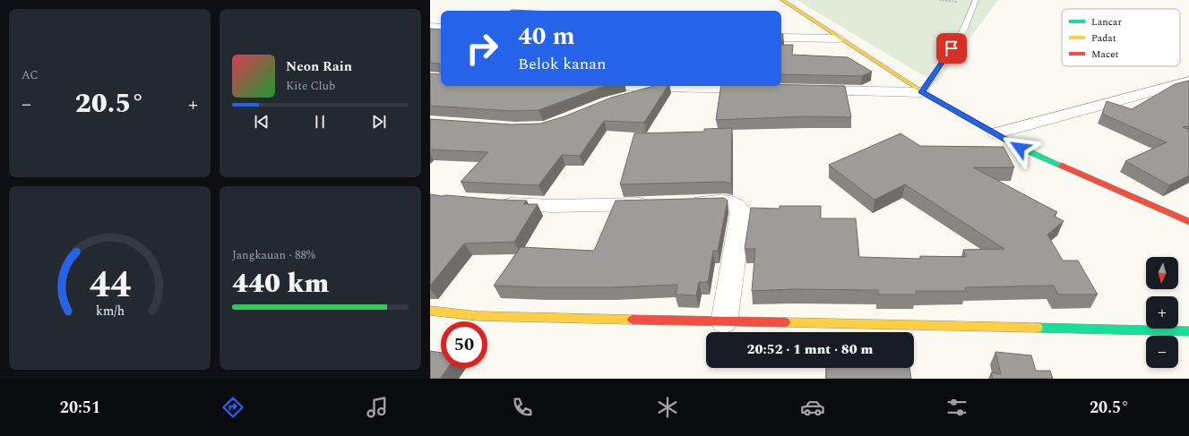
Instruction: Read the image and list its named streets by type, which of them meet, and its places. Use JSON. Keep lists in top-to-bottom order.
{
  "legend": ["Lancar", "Padat", "Macet"],
  "north": "bottom",
  "page": {
    "tile": [
      "AC",
      ["Jangkauan · 88%", "440 km"]
    ],
    "turn": ["40 m", "Belok kanan"],
    "song": ["Neon Rain", "Kite Club"],
    "heat": ["−", "20.5°", "+"],
    "map_buttons": ["+", "−"],
    "limit": "50",
    "trip": "20:52 · 1 mnt · 80 m",
    "tabs": ["20:51", "20.5°"],
    "gauge": ["44", "km/h"]
  }
}
